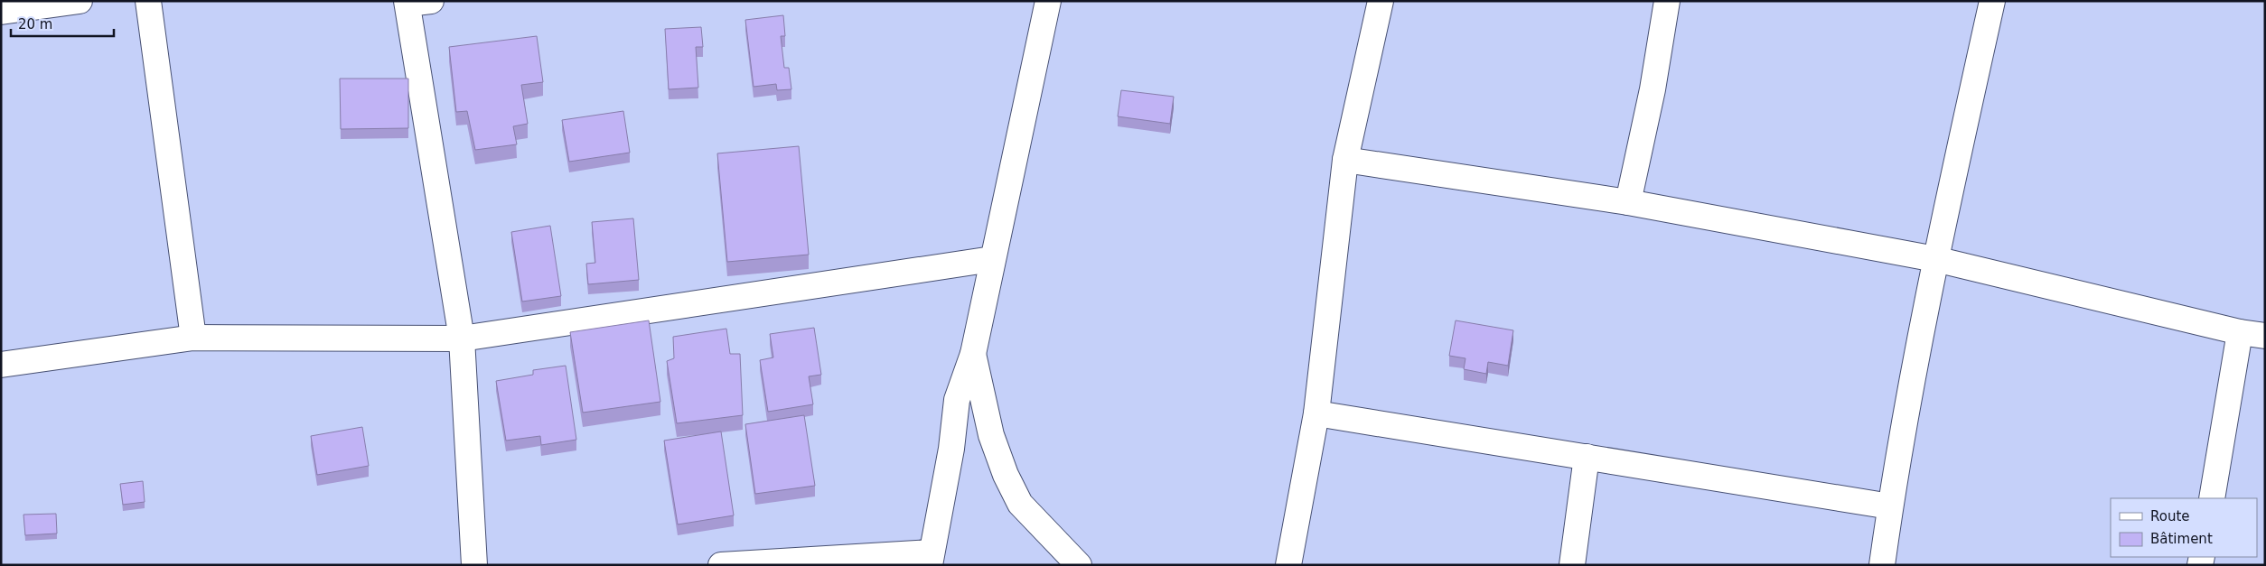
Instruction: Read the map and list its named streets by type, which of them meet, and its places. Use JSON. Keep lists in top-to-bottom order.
{
  "legend": ["Route", "Bâtiment"],
  "scale_bar": "20 m"
}
